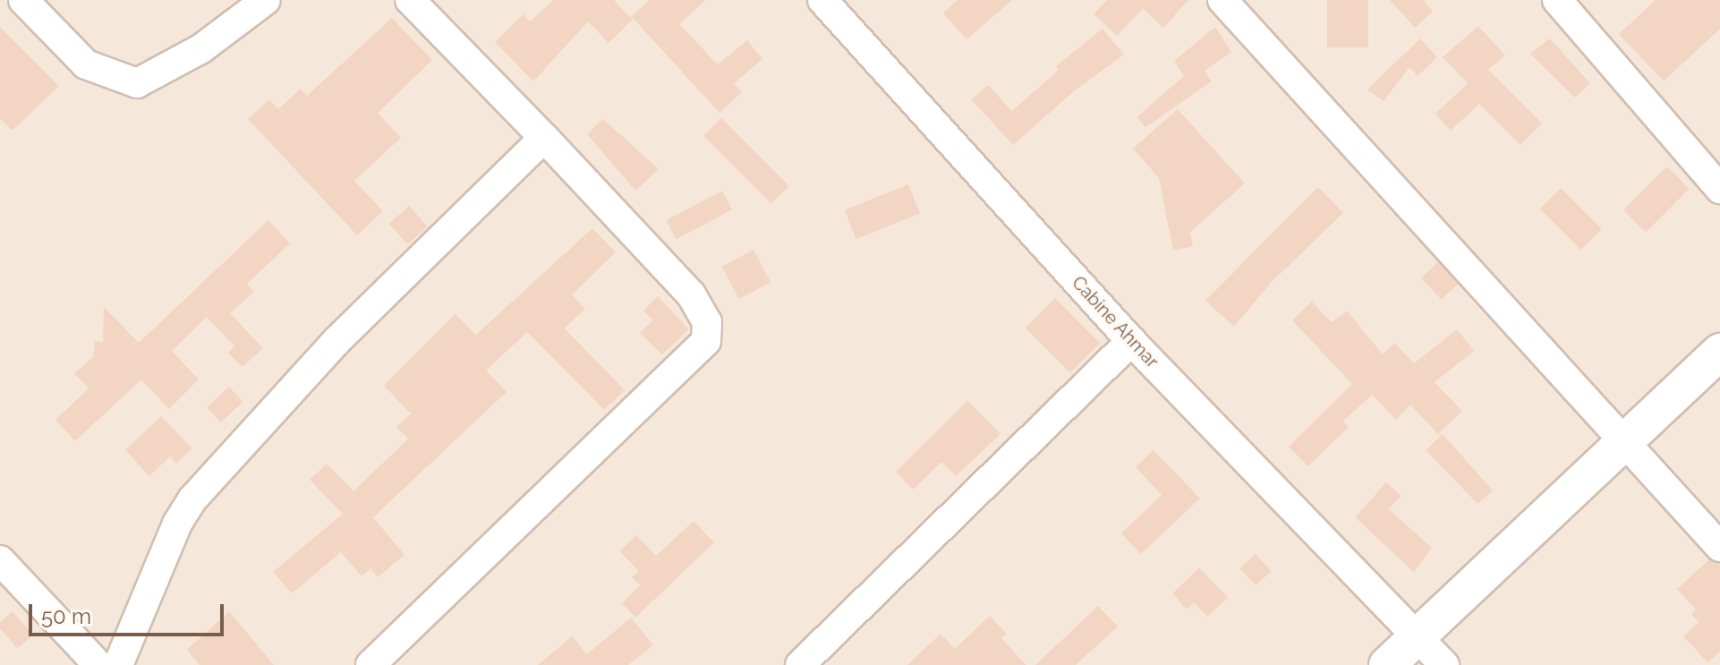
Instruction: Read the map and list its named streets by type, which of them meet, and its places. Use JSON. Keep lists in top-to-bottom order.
{
  "streets": {
    "street": ["Cabine Ahmar"]
  },
  "scale_bar": "50 m"
}
